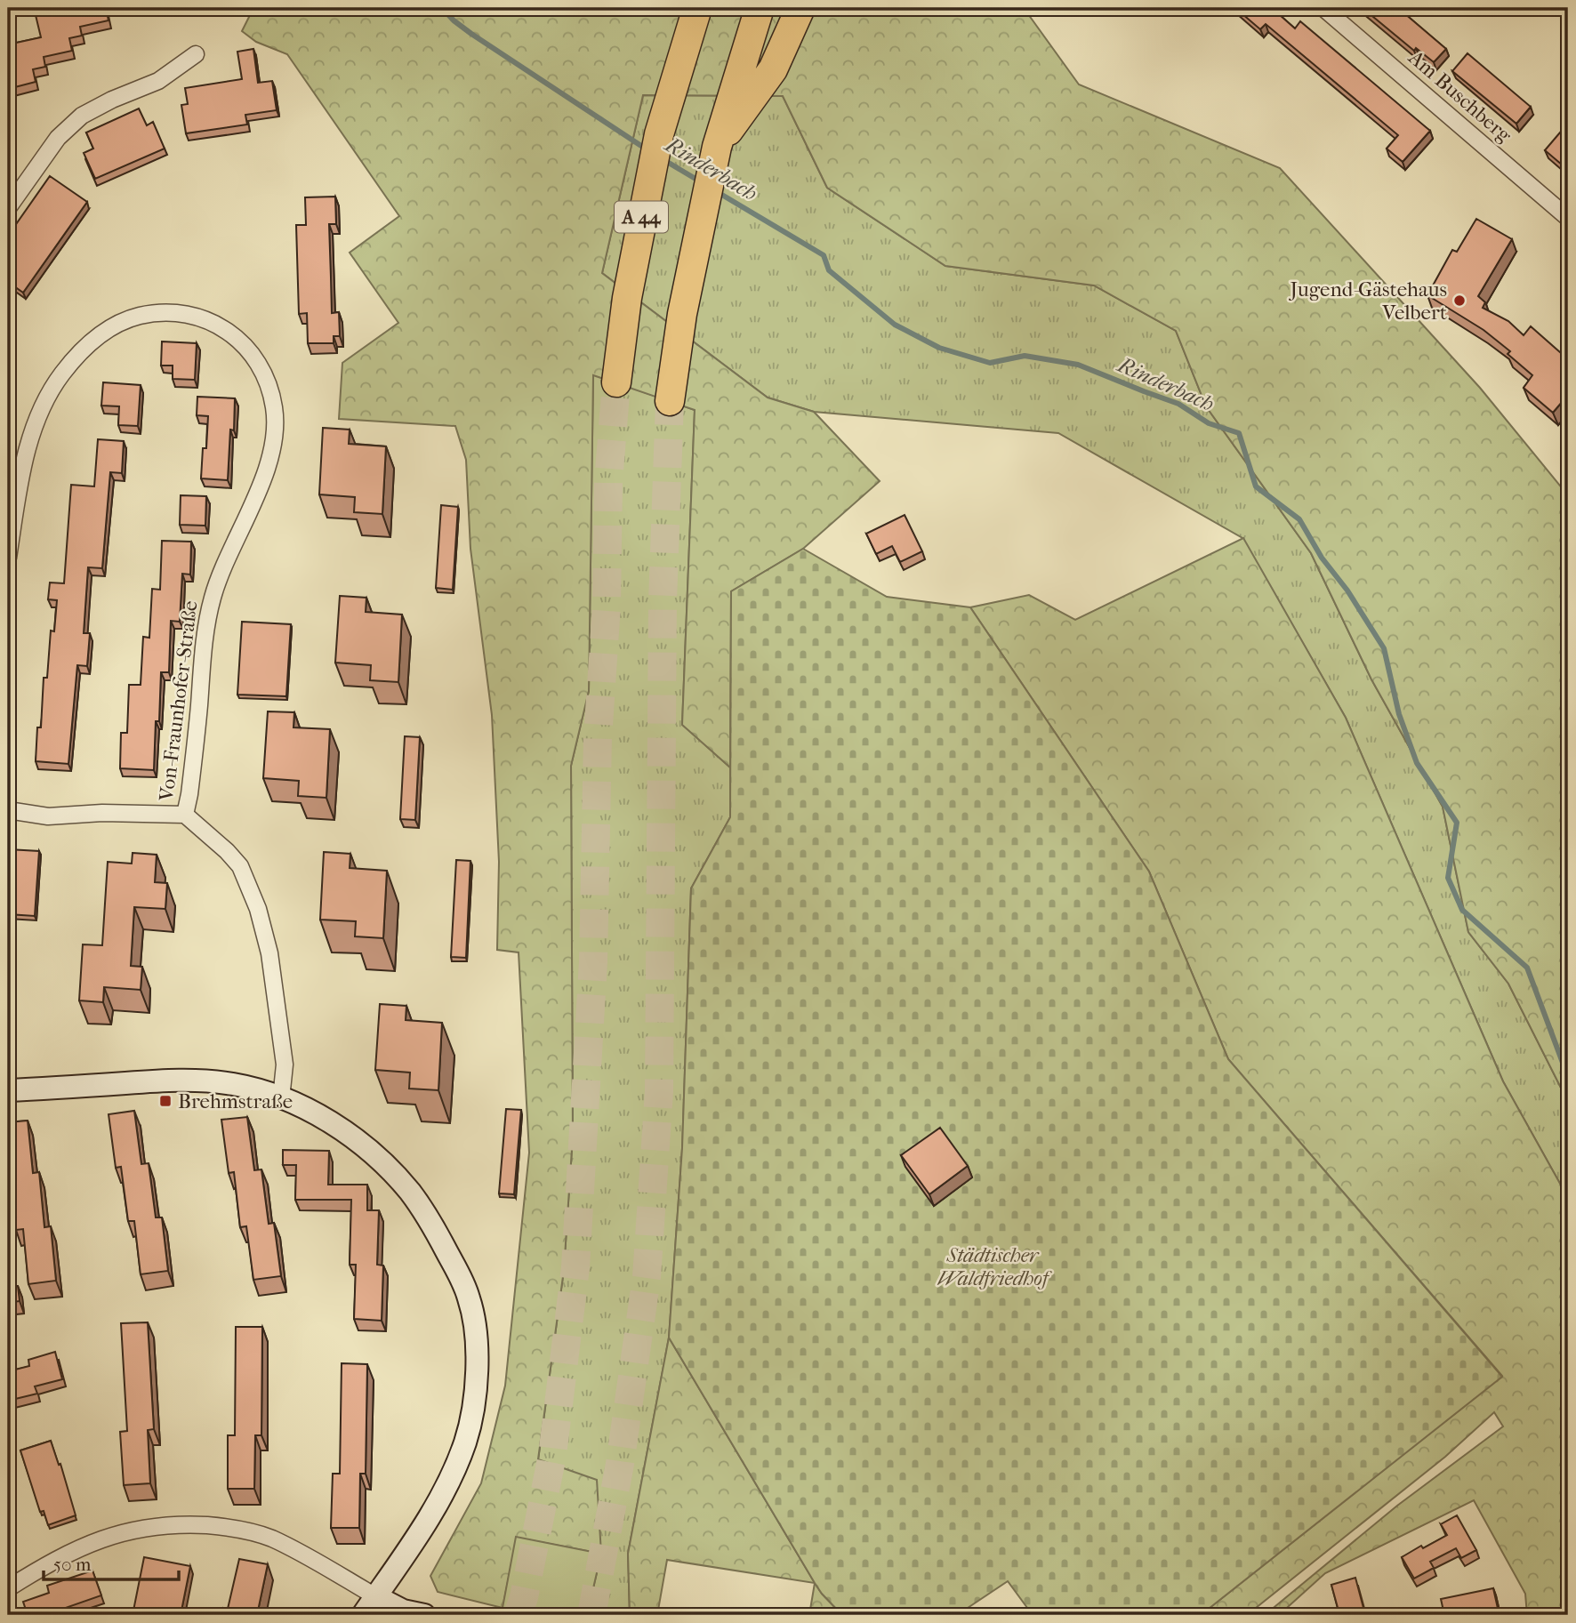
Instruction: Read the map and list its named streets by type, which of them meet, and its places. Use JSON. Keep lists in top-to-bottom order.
{
  "streets": {
    "highway": ["A 44"],
    "street": ["Am Buschberg", "Von-Fraunhofer-Straße"]
  },
  "water": ["Rinderbach"],
  "parks": ["Städtischer Waldfriedhof"],
  "places": {
    "other": ["Jugend-Gästehaus Velbert"],
    "transit": ["Brehmstraße"]
  },
  "scale_bar": "50 m"
}
